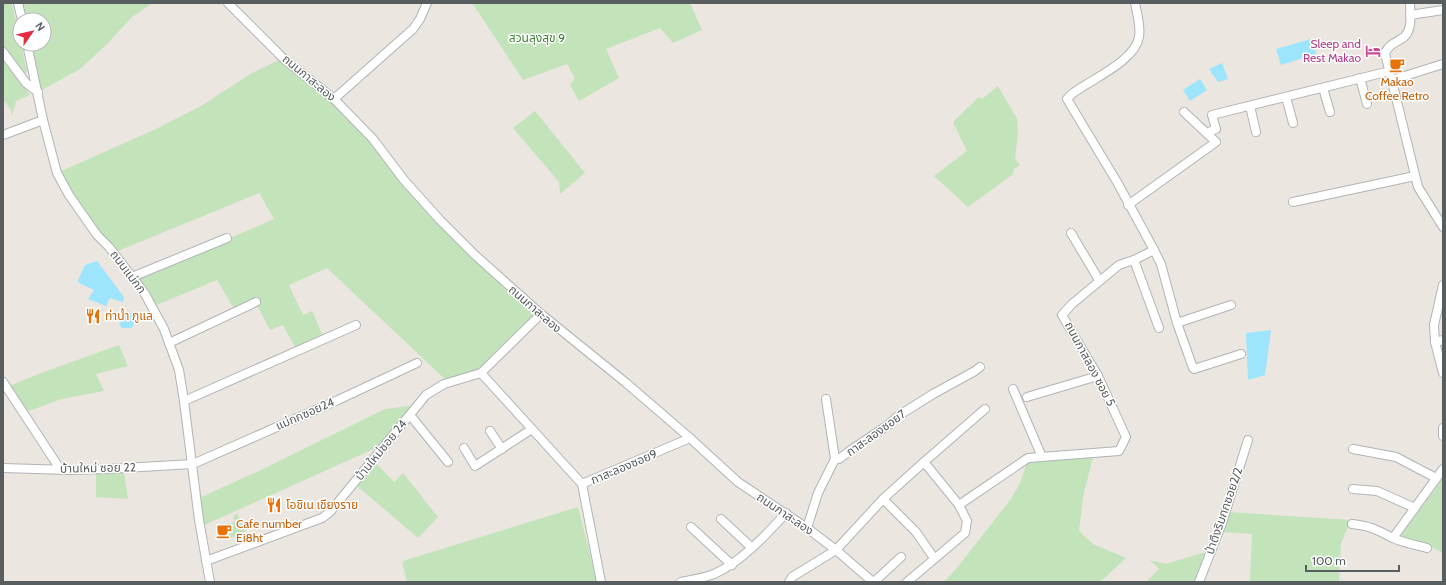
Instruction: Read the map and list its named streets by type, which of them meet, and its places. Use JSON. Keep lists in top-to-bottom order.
{
  "streets": {
    "street": [
      "ถนนกาสะลอง",
      "ถนนแม่กก",
      "ถนนกาสลอง ซอย 5",
      "แม่กกซอย24",
      "กาสะลองซอย7",
      "บ้านใหม่ซอย 24",
      "กาสะลองซอย9",
      "บ้านใหม่ ซอย 22",
      "ป่าตึงริมกกซอย2/2"
    ]
  },
  "crossings": [
    ["ถนนกาสะลอง", "กาสะลองซอย7"],
    ["ถนนกาสะลอง", "บ้านใหม่ซอย 24"],
    ["ถนนกาสะลอง", "กาสะลองซอย9"],
    ["ถนนแม่กก", "แม่กกซอย24"],
    ["ถนนแม่กก", "บ้านใหม่ซอย 24"],
    ["ถนนแม่กก", "บ้านใหม่ ซอย 22"],
    ["แม่กกซอย24", "บ้านใหม่ ซอย 22"]
  ],
  "parks": ["สวนลุงสุข 9"],
  "places": {
    "hotel": ["Sleep and Rest Makao"],
    "cafe": ["Makao Coffee Retro", "Cafe number Ei8ht"],
    "restaurant": ["ท่าน้ำ ภูแล", "โอชิเน เชียงราย"]
  },
  "scale_bar": "100 m",
  "north": "top right"
}
